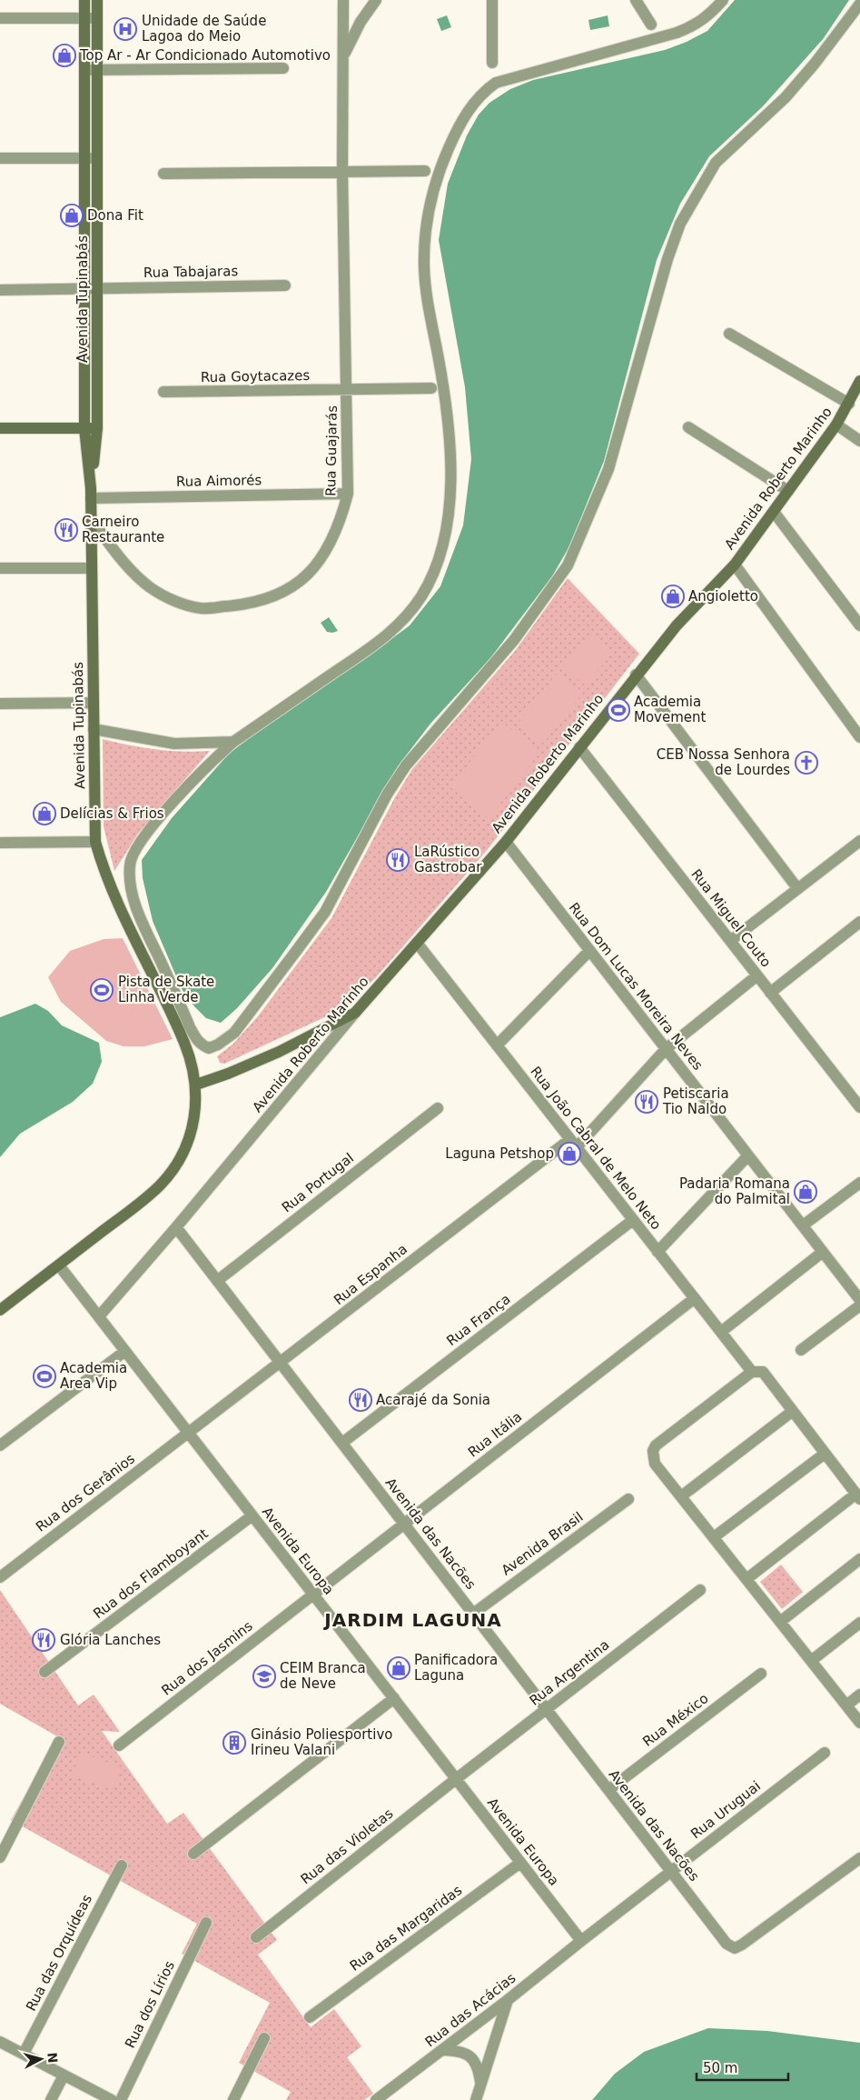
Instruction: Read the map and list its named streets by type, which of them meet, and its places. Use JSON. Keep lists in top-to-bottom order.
{
  "streets": {
    "main road": ["Avenida Tupinabás", "Avenida Roberto Marinho"],
    "street": [
      "Rua Tabajaras",
      "Rua Goytacazes",
      "Rua Guajarás",
      "Rua Aimorés",
      "Rua Miguel Couto",
      "Rua Dom Lucas Moreira Neves",
      "Rua João Cabral de Melo Neto",
      "Rua Portugal",
      "Rua Espanha",
      "Rua França",
      "Rua Itália",
      "Rua dos Gerânios",
      "Avenida das Nacões",
      "Avenida Brasil",
      "Avenida Europa",
      "Rua dos Flamboyant",
      "Rua dos Jasmins",
      "Rua Argentina",
      "Rua México",
      "Rua Uruguai",
      "Rua das Violetas",
      "Rua das Margaridas",
      "Rua das Orquídeas",
      "Rua dos Lírios",
      "Rua das Acácias"
    ]
  },
  "crossings": [
    ["Rua Tabajaras", "Avenida Tupinabás"],
    ["Avenida Tupinabás", "Rua Guajarás"],
    ["Avenida Tupinabás", "Rua Aimorés"],
    ["Avenida Tupinabás", "Avenida Europa"],
    ["Rua Goytacazes", "Rua Guajarás"],
    ["Rua Guajarás", "Rua Aimorés"],
    ["Avenida Roberto Marinho", "Rua Miguel Couto"],
    ["Avenida Roberto Marinho", "Rua Dom Lucas Moreira Neves"],
    ["Avenida Roberto Marinho", "Rua João Cabral de Melo Neto"],
    ["Avenida Roberto Marinho", "Avenida das Nacões"],
    ["Avenida Roberto Marinho", "Avenida Europa"],
    ["Rua Miguel Couto", "Rua Espanha"],
    ["Rua Dom Lucas Moreira Neves", "Rua Espanha"],
    ["Rua João Cabral de Melo Neto", "Rua Espanha"],
    ["Rua João Cabral de Melo Neto", "Rua França"],
    ["Rua João Cabral de Melo Neto", "Rua Itália"],
    ["Rua Portugal", "Avenida das Nacões"],
    ["Rua Espanha", "Rua dos Gerânios"],
    ["Rua Espanha", "Avenida das Nacões"],
    ["Rua Espanha", "Avenida Europa"],
    ["Rua França", "Avenida das Nacões"],
    ["Rua Itália", "Avenida das Nacões"],
    ["Rua Itália", "Avenida Europa"],
    ["Rua Itália", "Rua dos Jasmins"],
    ["Rua dos Gerânios", "Avenida Europa"],
    ["Avenida das Nacões", "Avenida Brasil"],
    ["Avenida das Nacões", "Rua Argentina"],
    ["Avenida das Nacões", "Rua México"],
    ["Avenida das Nacões", "Rua Uruguai"],
    ["Avenida Europa", "Rua dos Flamboyant"],
    ["Avenida Europa", "Rua dos Jasmins"],
    ["Avenida Europa", "Rua Argentina"],
    ["Avenida Europa", "Rua Uruguai"],
    ["Avenida Europa", "Rua das Violetas"],
    ["Avenida Europa", "Rua das Margaridas"],
    ["Avenida Europa", "Rua das Acácias"],
    ["Rua Argentina", "Rua das Violetas"],
    ["Rua Uruguai", "Rua das Acácias"]
  ],
  "districts": ["JARDIM LAGUNA"],
  "places": {
    "hospital": ["Unidade de Saúde Lagoa do Meio"],
    "shop": [
      "Top Ar - Ar Condicionado Automotivo",
      "Dona Fit",
      "Angioletto",
      "Delícias & Frios",
      "Laguna Petshop",
      "Padaria Romana do Palmital",
      "Panificadora Laguna"
    ],
    "restaurant": [
      "Carneiro Restaurante",
      "LaRústico Gastrobar",
      "Petiscaria Tio Naldo",
      "Acarajé da Sonia",
      "Glória Lanches"
    ],
    "sports": ["Academia Movement", "Pista de Skate Linha Verde", "Academia Area Vip"],
    "church": ["CEB Nossa Senhora de Lourdes"],
    "school or university": ["CEIM Branca de Neve"],
    "building": ["Ginásio Poliesportivo Irineu Valani"]
  },
  "scale_bar": "50 m",
  "north": "right"
}
